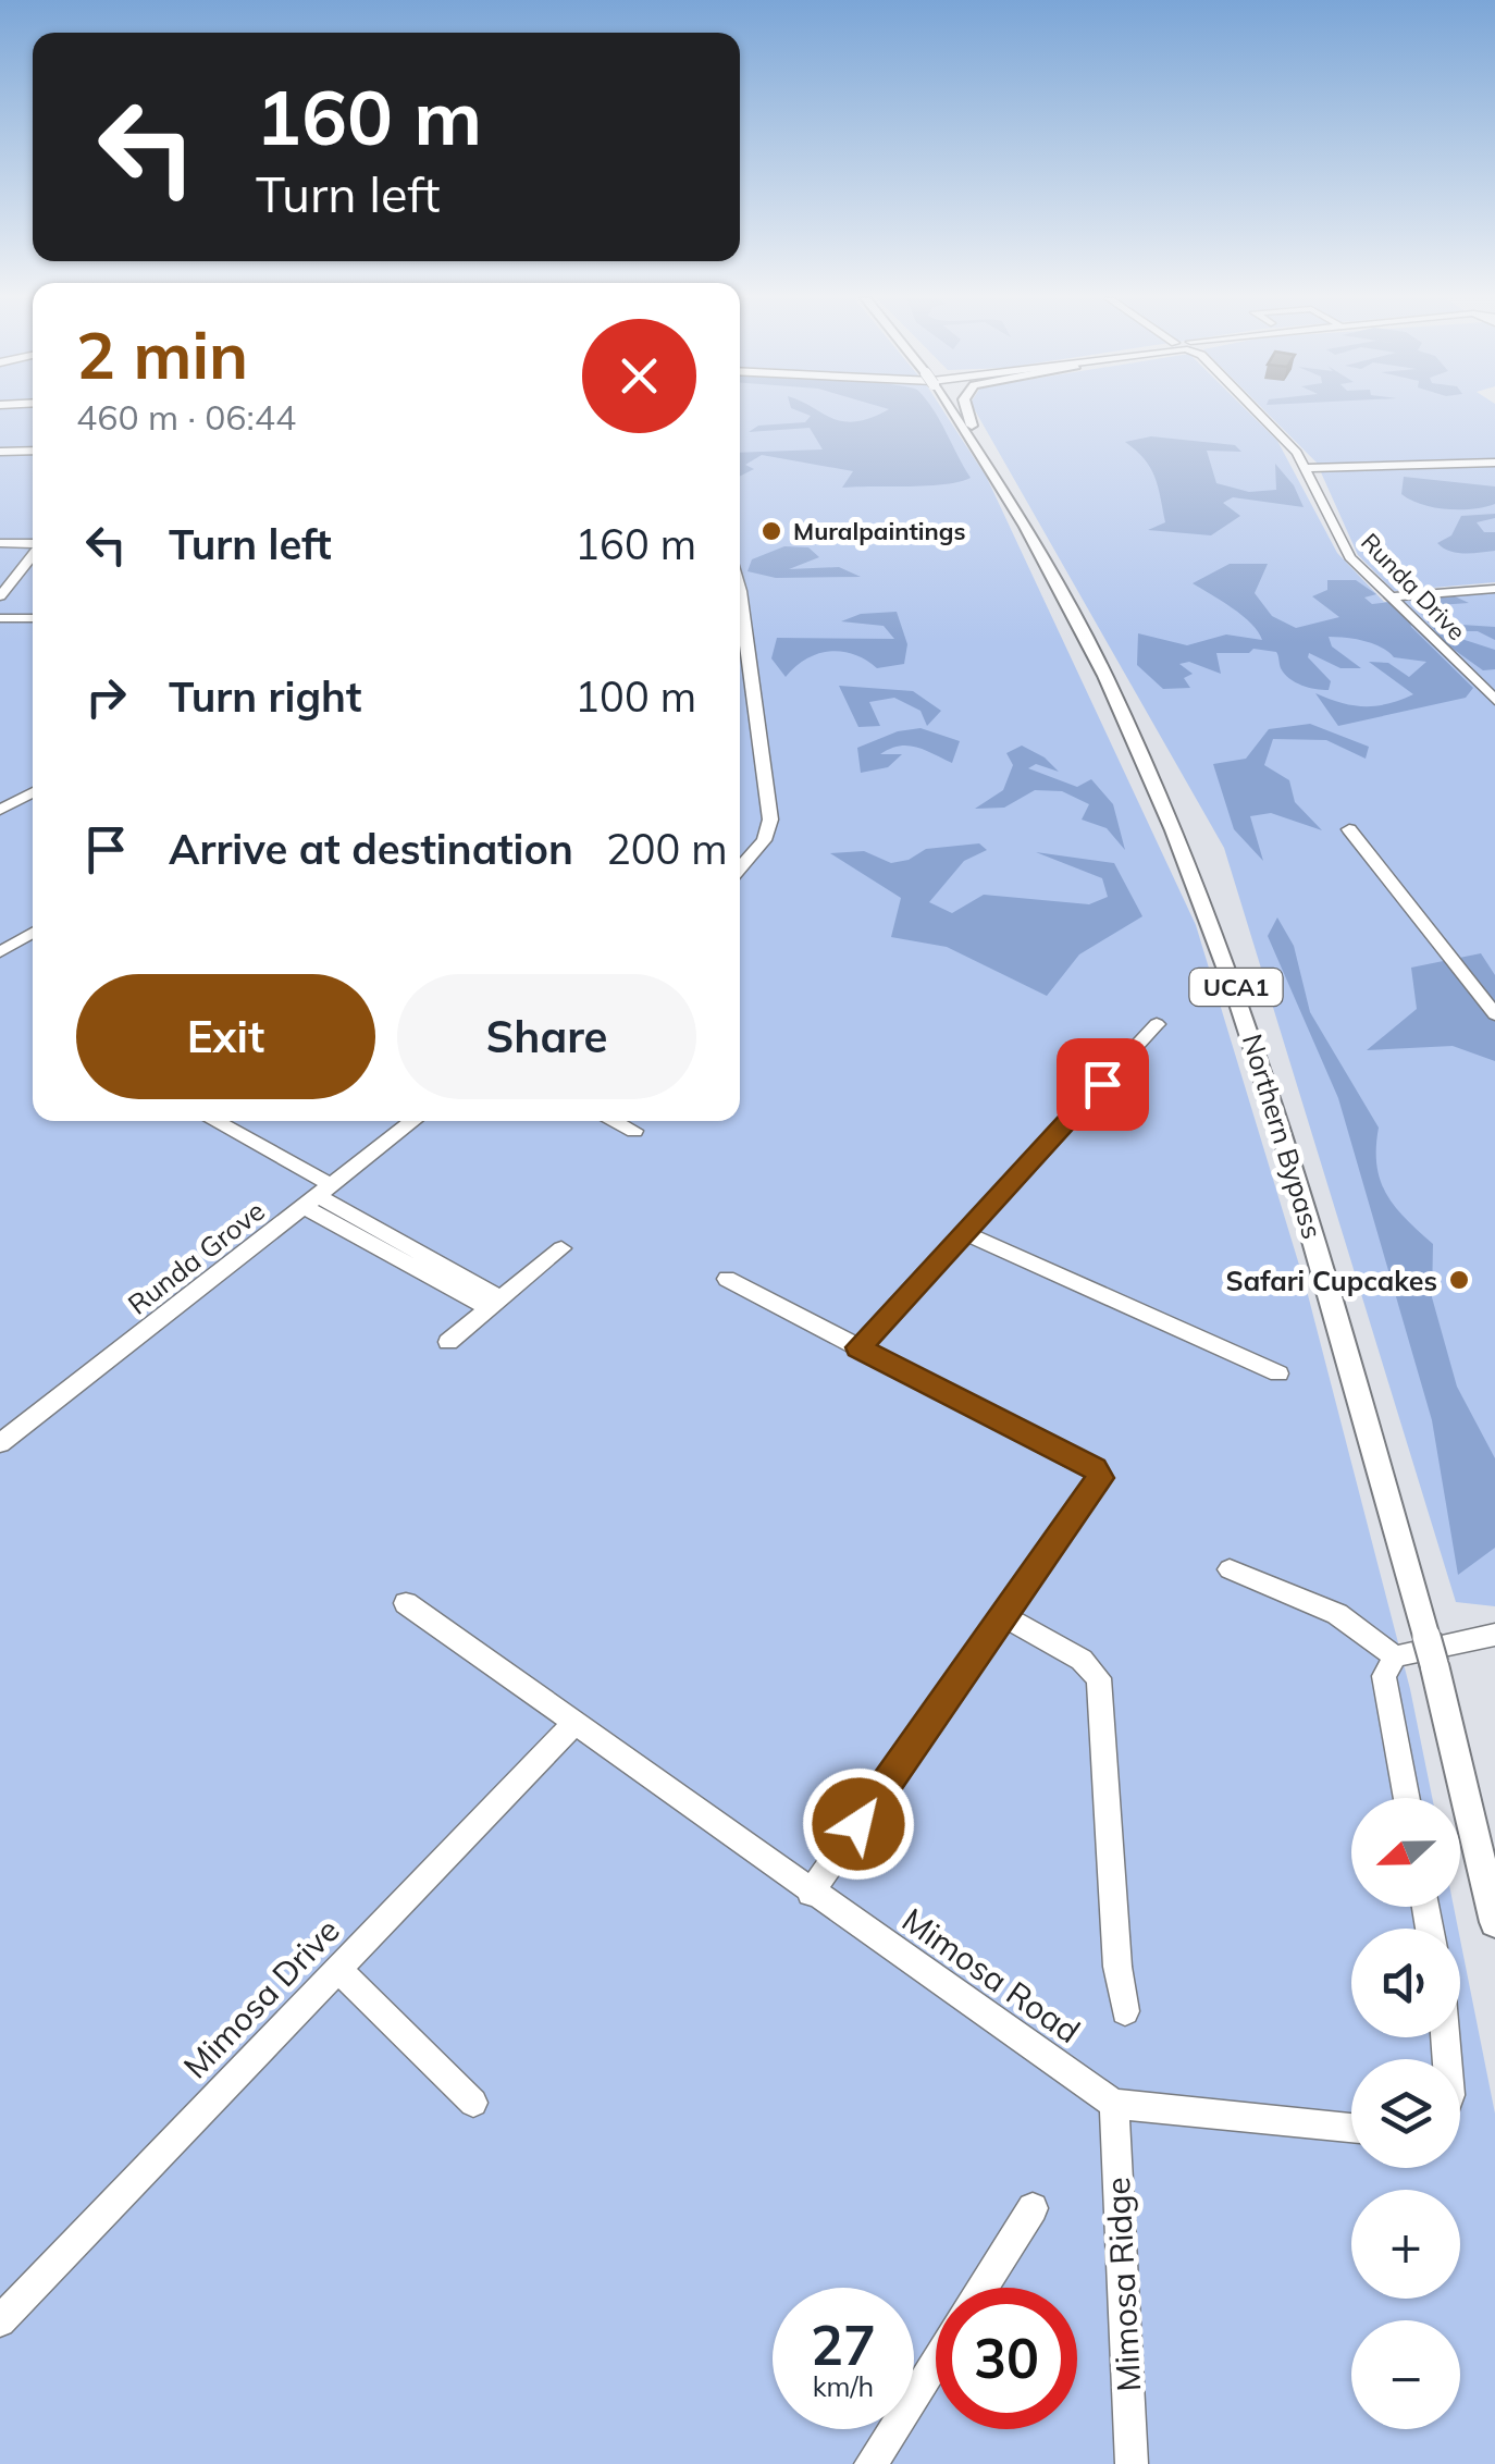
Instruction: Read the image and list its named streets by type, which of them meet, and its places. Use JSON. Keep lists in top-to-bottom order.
{
  "streets": {
    "main road": ["UCA1", "Northern Bypass"],
    "street": [
      "Runda Drive",
      "Runda Grove",
      "Mimosa Road",
      "Mimosa Drive",
      "Mimosa Ridge"
    ]
  },
  "crossings": [
    ["Mimosa Road", "Mimosa Drive"],
    ["Mimosa Road", "Mimosa Ridge"]
  ],
  "places": ["Muralpaintings", "Safari Cupcakes"],
  "north": "left",
  "page": {
    "turn": ["160 m", "Turn left"],
    "heading": ["2 min", "460 m · 06:44"],
    "list": [
      {
        "name": "Turn left",
        "value": "160 m"
      },
      {
        "name": "Turn right",
        "value": "100 m"
      },
      {
        "name": "Arrive at destination",
        "value": "200 m"
      }
    ],
    "buttons": ["Exit", "Share"],
    "map_buttons": ["+", "−"],
    "speed": "27 km/h",
    "limit": "30"
  }
}
